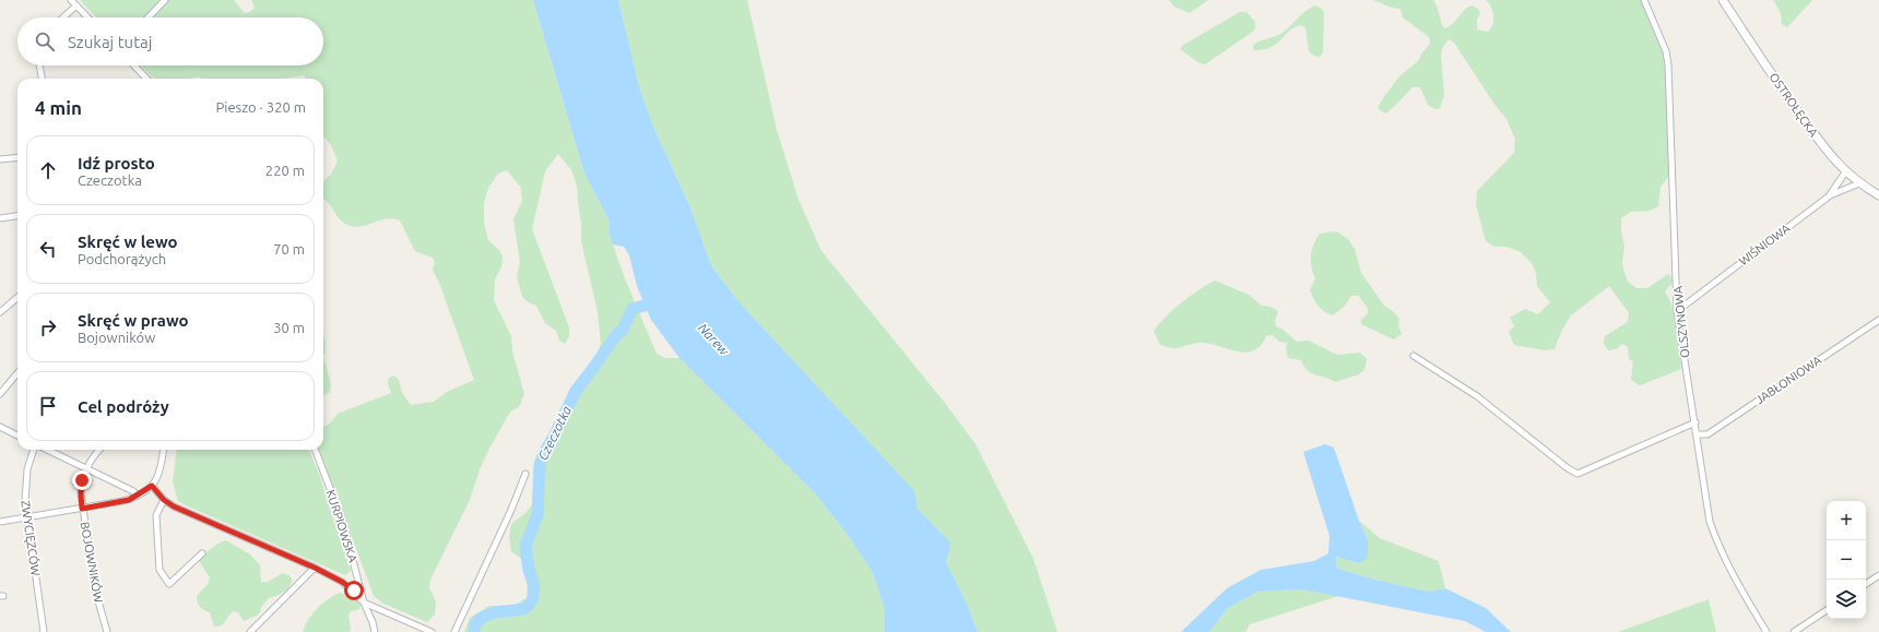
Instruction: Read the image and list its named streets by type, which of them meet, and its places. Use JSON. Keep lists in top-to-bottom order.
{
  "streets": {
    "street": [
      "OSTROŁĘCKA",
      "WIŚNIOWA",
      "OLSZYNOWA",
      "JABŁONIOWA",
      "KURPIOWSKA",
      "ZWYCIĘZCÓW",
      "BOJOWNIKÓW"
    ]
  },
  "crossings": [
    ["OSTROŁĘCKA", "WIŚNIOWA"],
    ["WIŚNIOWA", "OLSZYNOWA"],
    ["OLSZYNOWA", "JABŁONIOWA"]
  ],
  "water": ["Narew", "Czeczotka"],
  "page": {
    "search": "Szukaj tutaj",
    "heading": ["4 min", "Pieszo · 320 m"],
    "list": [
      ["Idź prosto", "Czeczotka", "220 m"],
      ["Skręć w lewo", "Podchorążych", "70 m"],
      ["Skręć w prawo", "Bojowników", "30 m"],
      "Cel podróży"
    ],
    "map_buttons": ["+", "−"]
  }
}
